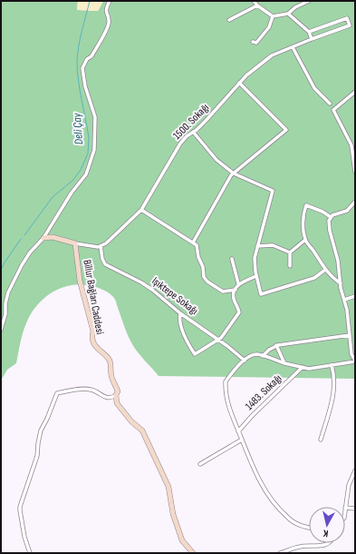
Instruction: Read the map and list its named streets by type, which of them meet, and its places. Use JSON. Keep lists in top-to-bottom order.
{
  "streets": {
    "street": [
      "1500. Sokağı",
      "Işıktepe Sokağı",
      "Billur Bağları Caddesi",
      "1483. Sokağı"
    ]
  },
  "crossings": [
    ["1500. Sokağı", "Işıktepe Sokağı"]
  ],
  "water": ["Deli Çay"],
  "north": "bottom"
}
